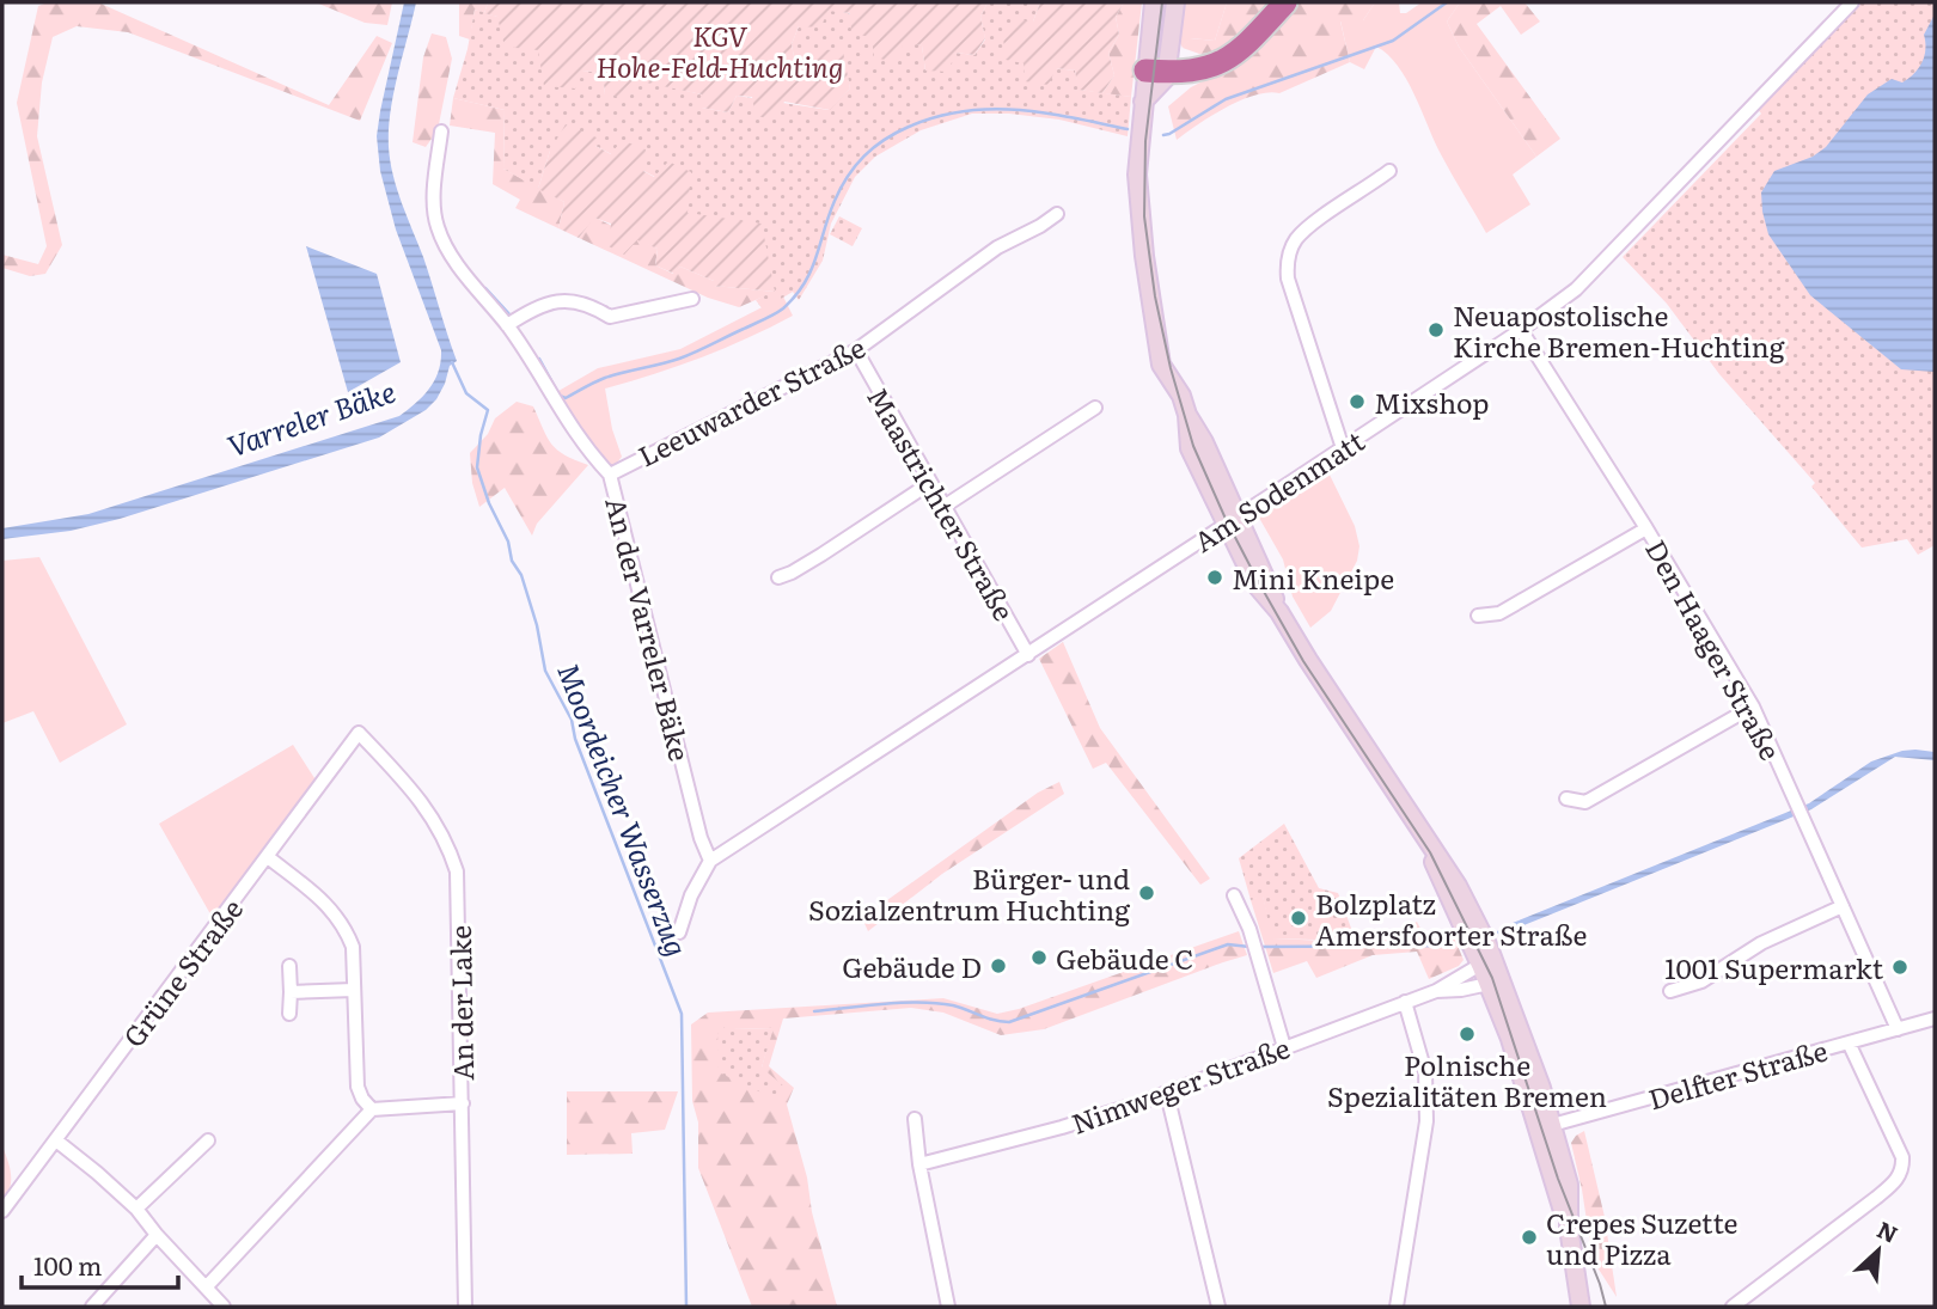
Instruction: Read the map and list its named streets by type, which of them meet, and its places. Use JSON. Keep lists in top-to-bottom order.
{
  "streets": {
    "street": [
      "Leeuwarder Straße",
      "Am Sodenmatt",
      "Maastrichter Straße",
      "An der Varreler Bäke",
      "Den Haager Straße",
      "Grüne Straße",
      "An der Lake",
      "Delfter Straße",
      "Nimweger Straße"
    ]
  },
  "crossings": [
    ["Leeuwarder Straße", "Maastrichter Straße"],
    ["Leeuwarder Straße", "An der Varreler Bäke"],
    ["Am Sodenmatt", "Maastrichter Straße"],
    ["Am Sodenmatt", "An der Varreler Bäke"],
    ["Am Sodenmatt", "Den Haager Straße"],
    ["Den Haager Straße", "Delfter Straße"],
    ["Grüne Straße", "An der Lake"]
  ],
  "water": ["Varreler Bäke", "Moordeicher Wasserzug"],
  "parks": ["KGV Hohe-Feld-Huchting"],
  "places": [
    "Neuapostolische Kirche Bremen-Huchting",
    "Mixshop",
    "Mini Kneipe",
    "Bürger- und Sozialzentrum Huchting",
    "Bolzplatz Amersfoorter Straße",
    "Gebäude C",
    "Gebäude D",
    "1001 Supermarkt",
    "Polnische Spezialitäten Bremen",
    "Crepes Suzette und Pizza"
  ],
  "scale_bar": "100 m",
  "north": "top right"
}
